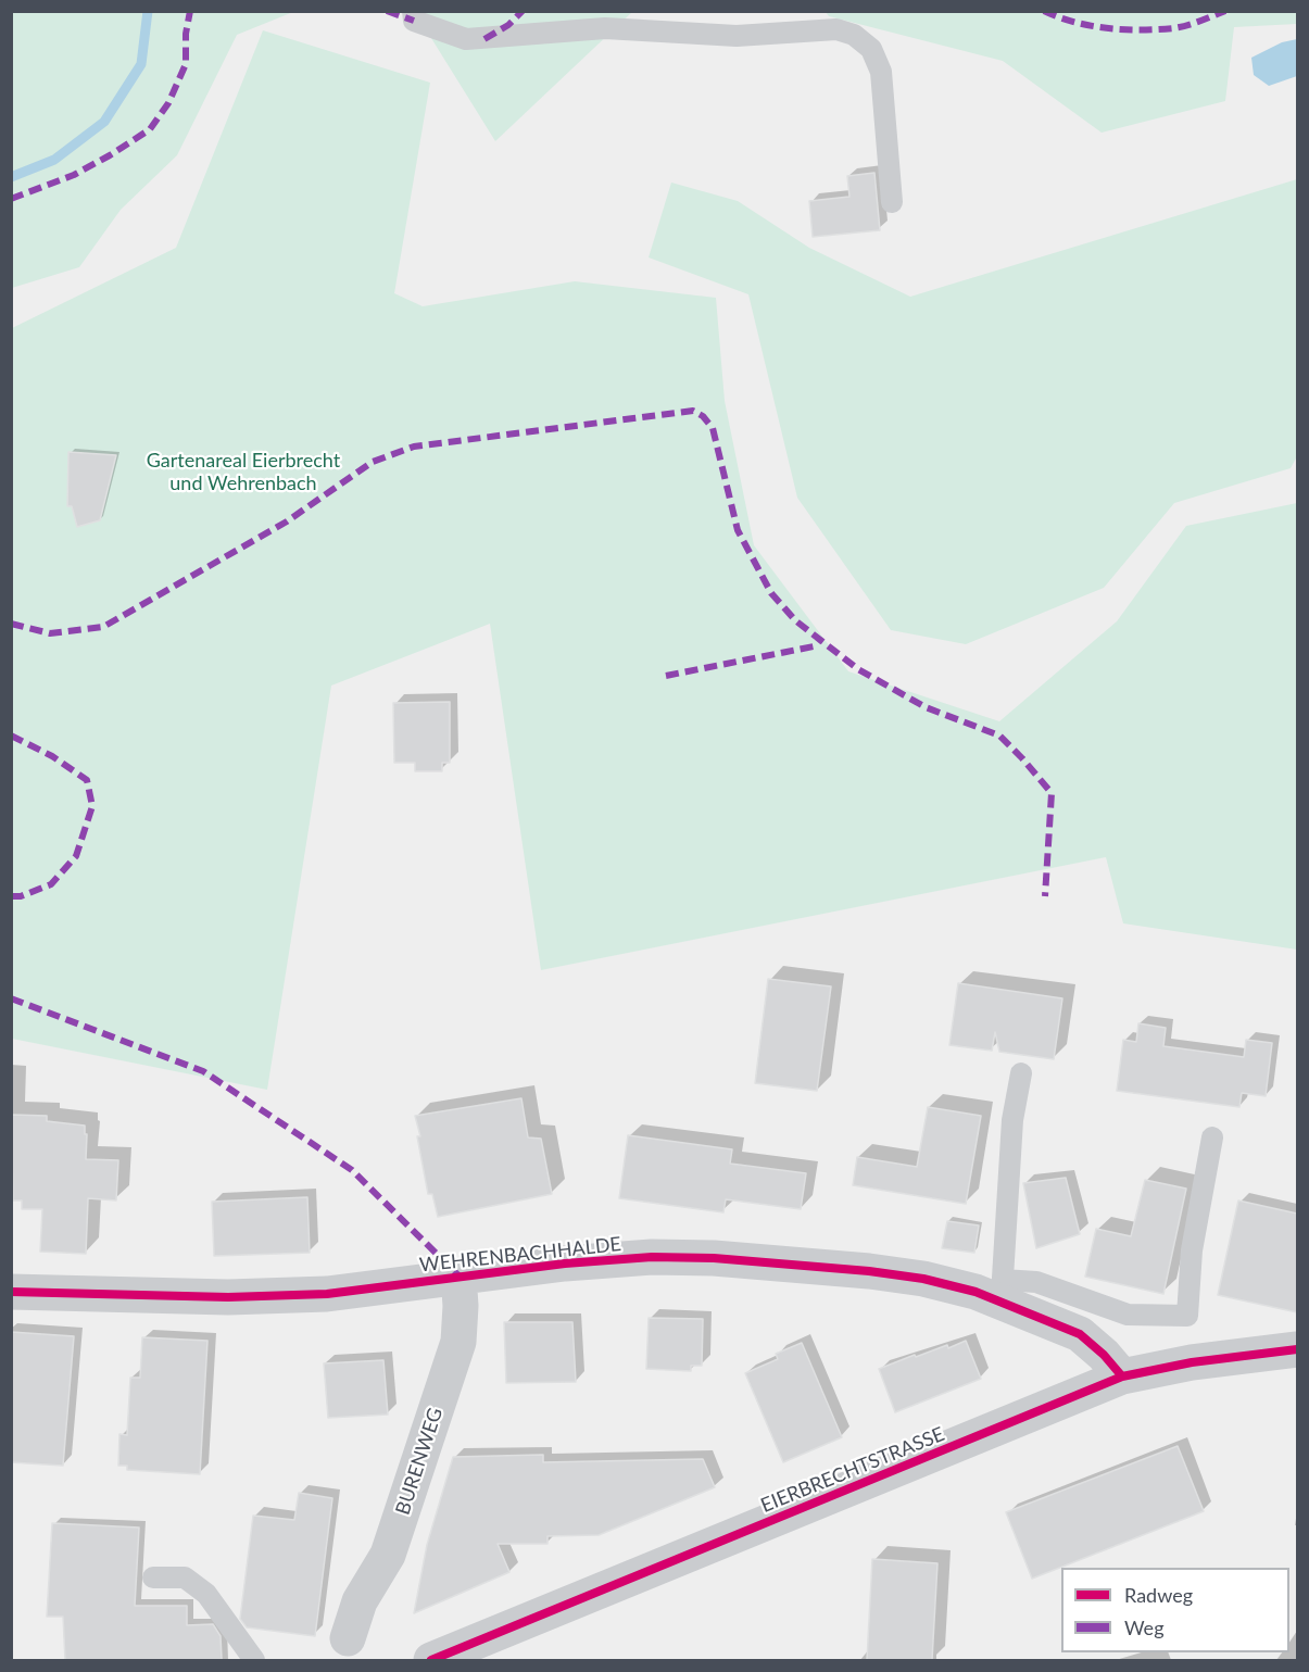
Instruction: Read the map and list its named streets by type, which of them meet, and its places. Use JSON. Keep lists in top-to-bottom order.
{
  "streets": {
    "street": ["WEHRENBACHHALDE", "BURENWEG", "EIERBRECHTSTRASSE"]
  },
  "crossings": [
    ["WEHRENBACHHALDE", "BURENWEG"],
    ["WEHRENBACHHALDE", "EIERBRECHTSTRASSE"]
  ],
  "parks": ["Gartenareal Eierbrecht und Wehrenbach"],
  "legend": ["Radweg", "Weg"]
}
